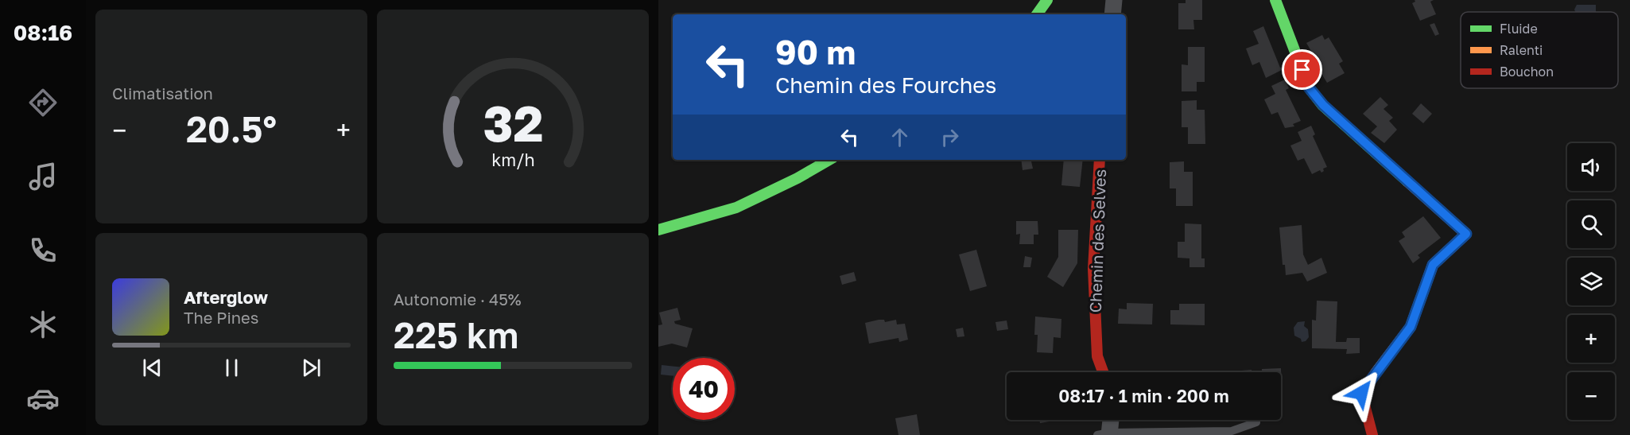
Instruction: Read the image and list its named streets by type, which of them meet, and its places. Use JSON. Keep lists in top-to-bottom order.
{
  "streets": {
    "street": ["Chemin des Selves"]
  },
  "legend": ["Fluide", "Ralenti", "Bouchon"],
  "page": {
    "tabs": "08:16",
    "tile": [
      "Climatisation",
      ["Autonomie · 45%", "225 km"]
    ],
    "turn": ["90 m", "Chemin des Fourches"],
    "heat": ["−", "20.5°", "+"],
    "map_buttons": ["+", "−"],
    "song": ["Afterglow", "The Pines"],
    "limit": "40",
    "trip": "08:17 · 1 min · 200 m",
    "gauge": ["32", "km/h"]
  }
}
